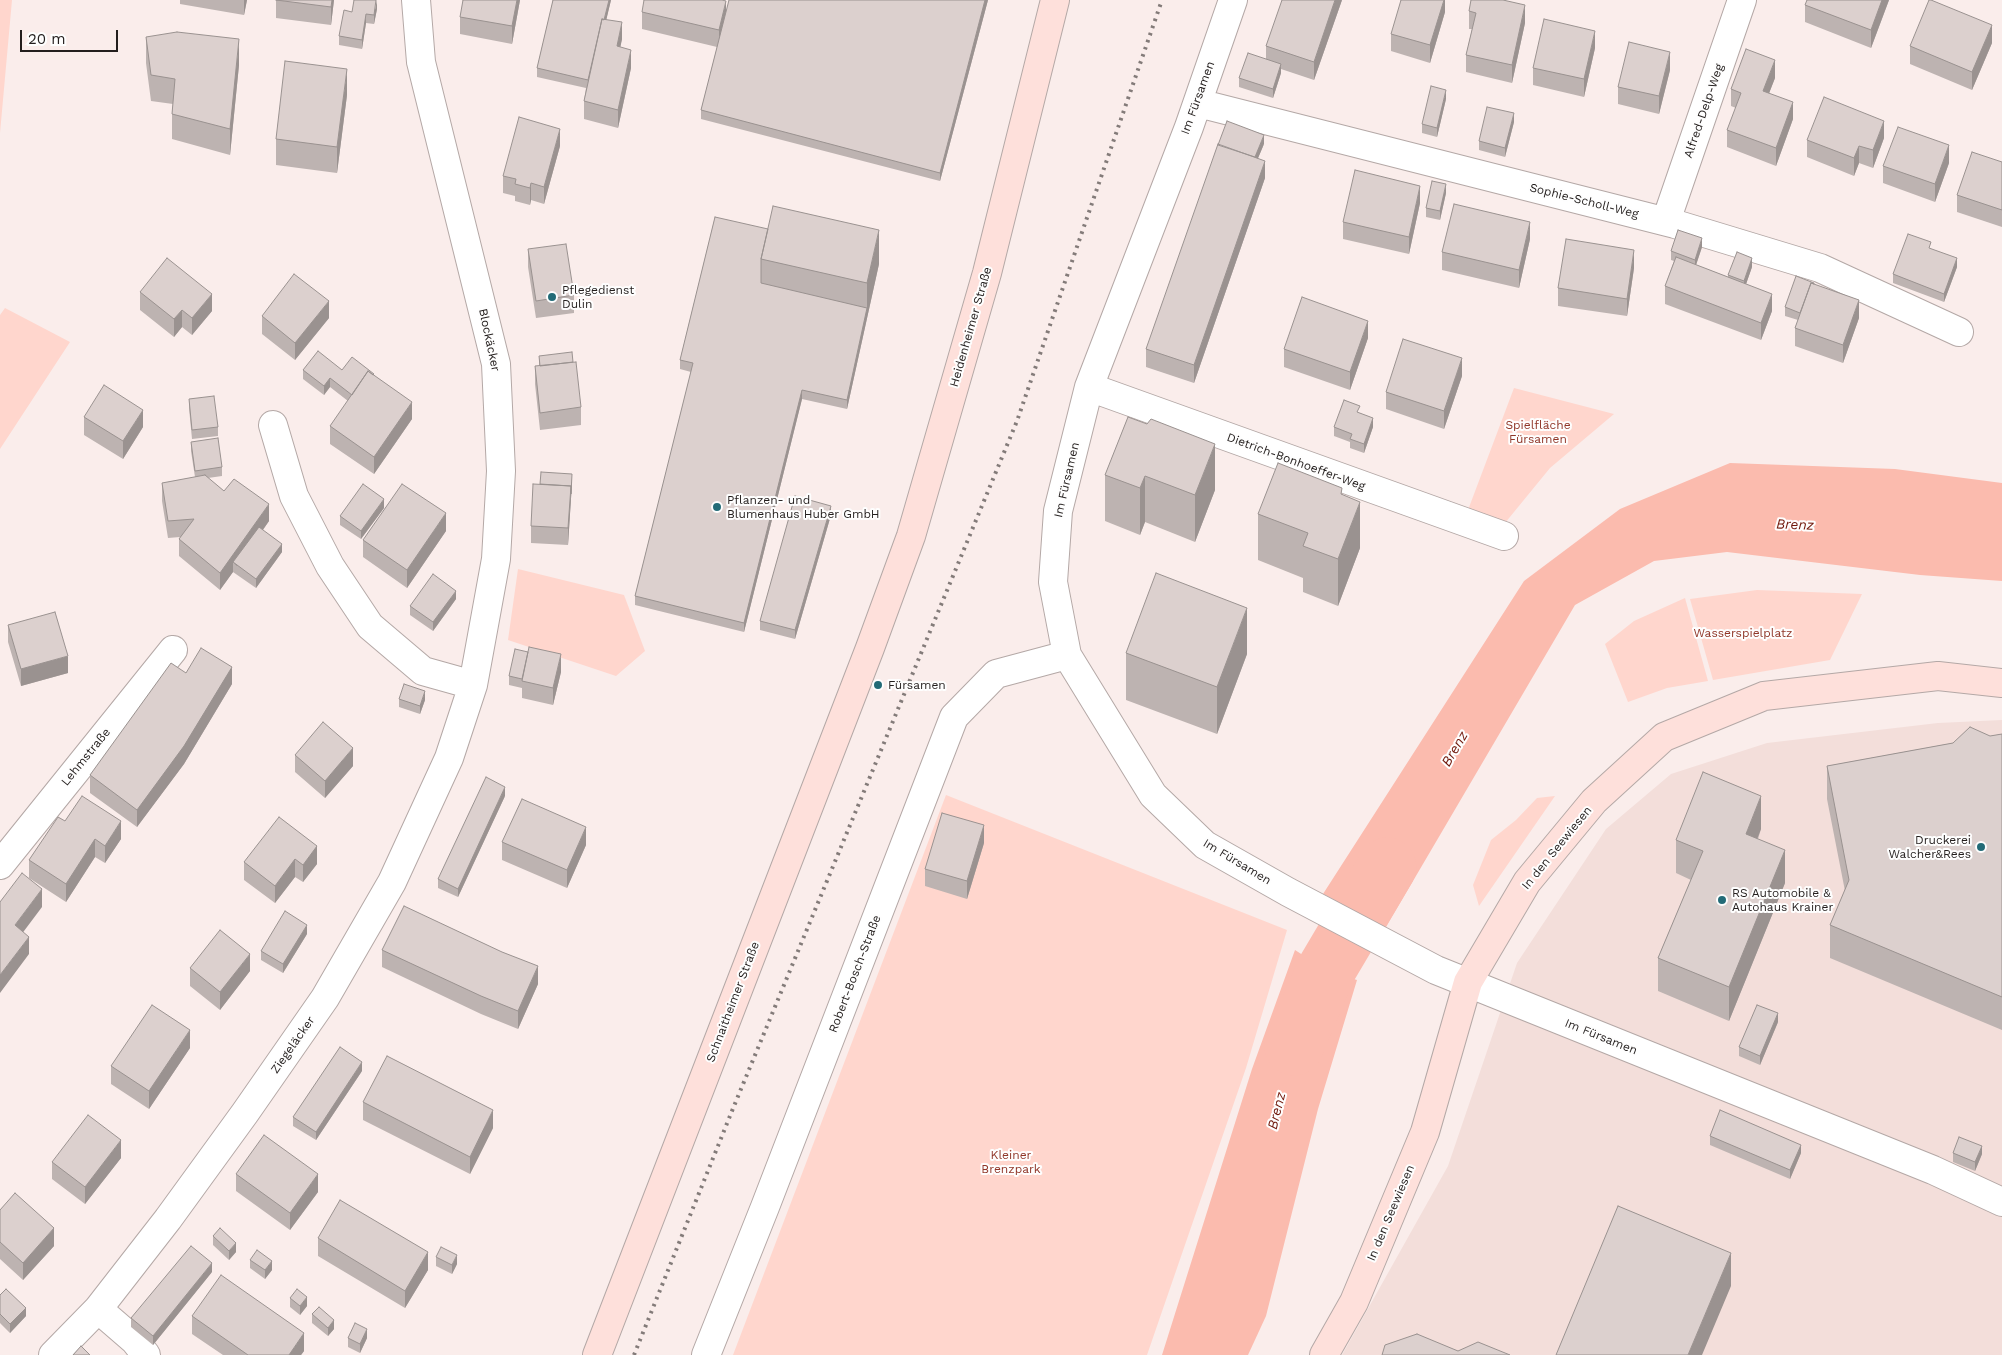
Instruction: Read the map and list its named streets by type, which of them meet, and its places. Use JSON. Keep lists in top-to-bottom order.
{
  "streets": {
    "street": [
      "Im Fürsamen",
      "Alfred-Delp-Weg",
      "Sophie-Scholl-Weg",
      "Heidenheimer Straße",
      "Blockäcker",
      "Dietrich-Bonhoeffer-Weg",
      "Lehmstraße",
      "In den Seewiesen",
      "Robert-Bosch-Straße",
      "Schnaitheimer Straße",
      "Ziegeläcker"
    ]
  },
  "crossings": [
    ["Im Fürsamen", "Sophie-Scholl-Weg"],
    ["Im Fürsamen", "Dietrich-Bonhoeffer-Weg"],
    ["Im Fürsamen", "In den Seewiesen"],
    ["Im Fürsamen", "Robert-Bosch-Straße"],
    ["Alfred-Delp-Weg", "Sophie-Scholl-Weg"],
    ["Heidenheimer Straße", "Schnaitheimer Straße"],
    ["Blockäcker", "Ziegeläcker"]
  ],
  "water": ["Brenz"],
  "parks": ["Spielfläche Fürsamen", "Wasserspielplatz", "Kleiner Brenzpark"],
  "places": [
    "Pflegedienst Dulin",
    "Pflanzen- und Blumenhaus Huber GmbH",
    "Fürsamen",
    "Druckerei Walcher&Rees",
    "RS Automobile & Autohaus Krainer"
  ],
  "scale_bar": "20 m"
}
